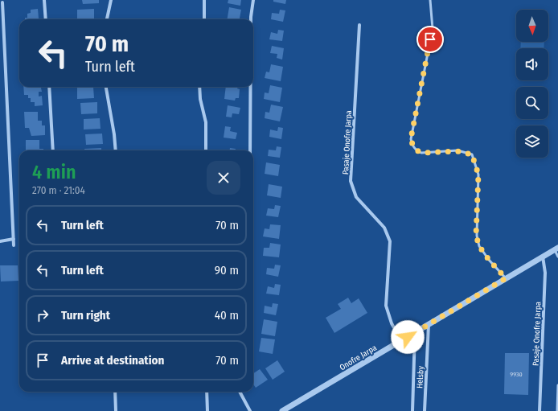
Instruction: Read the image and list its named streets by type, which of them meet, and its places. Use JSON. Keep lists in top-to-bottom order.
{
  "streets": {
    "street": ["Pasaje Onofre Jarpa", "Onofre Jarpa", "Helsby"]
  },
  "crossings": [
    ["Pasaje Onofre Jarpa", "Onofre Jarpa"],
    ["Onofre Jarpa", "Helsby"]
  ],
  "house_numbers": ["9930"],
  "north": "bottom",
  "page": {
    "turn": ["70 m", "Turn left"],
    "heading": ["4 min", "270 m · 21:04"],
    "list": [
      {
        "name": "Turn left",
        "value": "70 m"
      },
      {
        "name": "Turn left",
        "value": "90 m"
      },
      {
        "name": "Turn right",
        "value": "40 m"
      },
      {
        "name": "Arrive at destination",
        "value": "70 m"
      }
    ]
  }
}
